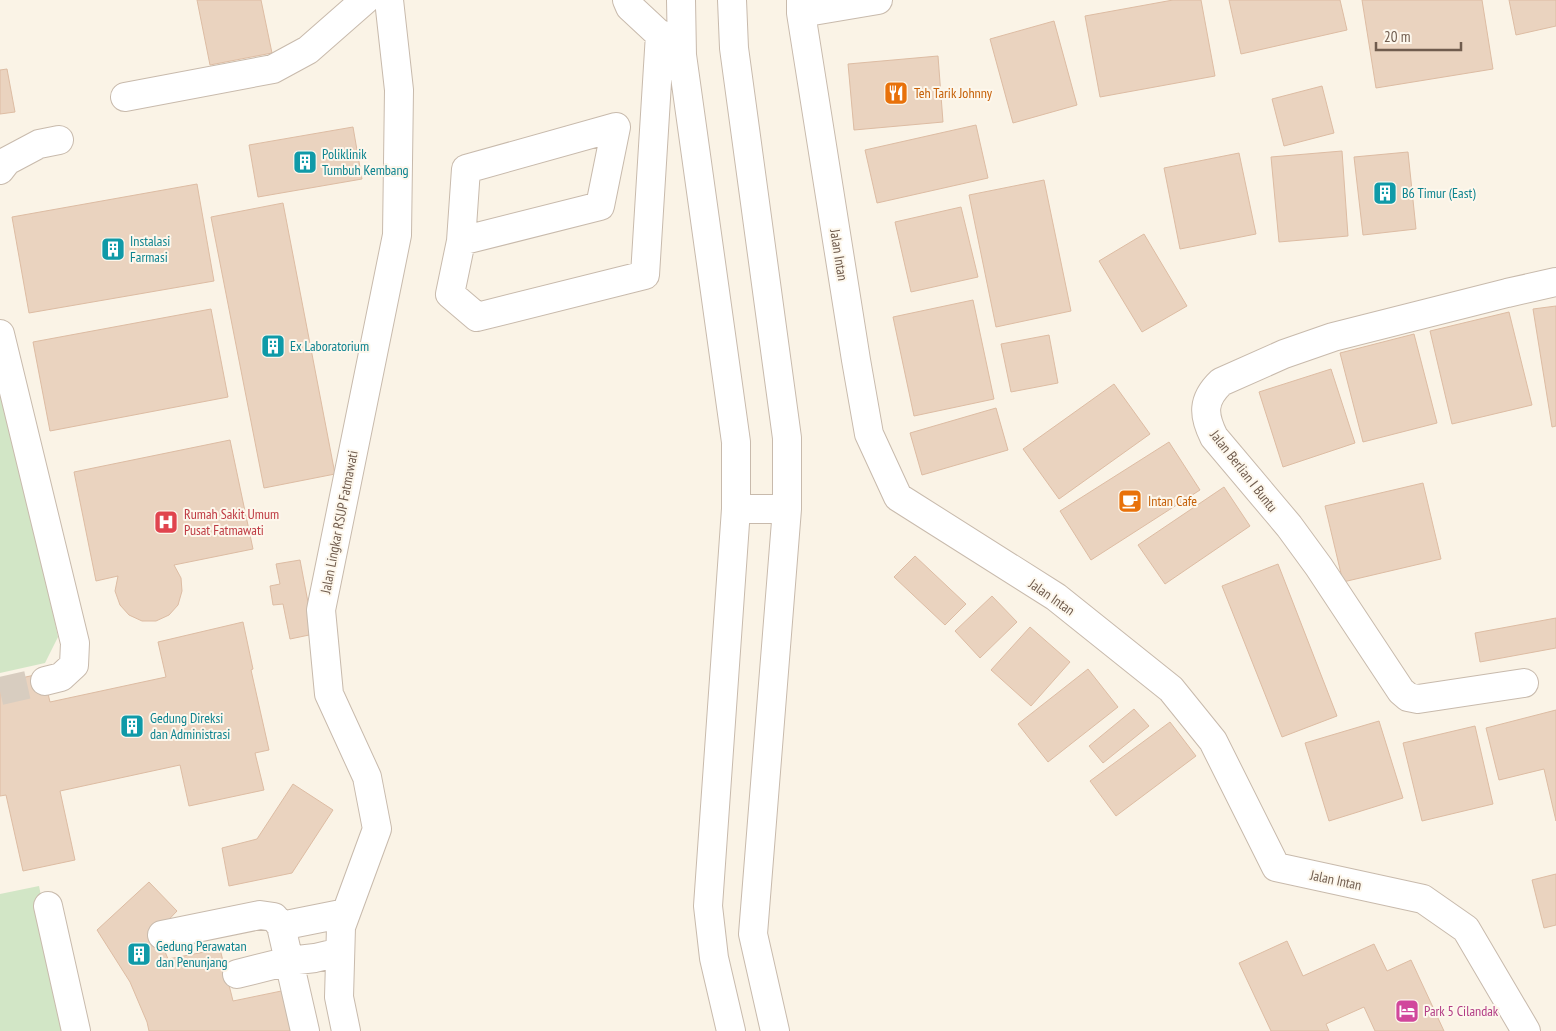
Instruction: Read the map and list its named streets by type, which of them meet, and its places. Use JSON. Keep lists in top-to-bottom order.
{
  "streets": {
    "street": ["Jalan Intan", "Jalan Berlian I Buntu", "Jalan Lingkar RSUP Fatmawati"]
  },
  "places": {
    "restaurant": ["Teh Tarik Johnny"],
    "building": [
      "Poliklinik Tumbuh Kembang",
      "B6 Timur (East)",
      "Instalasi Farmasi",
      "Ex Laboratorium",
      "Gedung Direksi dan Administrasi",
      "Gedung Perawatan dan Penunjang"
    ],
    "cafe": ["Intan Cafe"],
    "hospital": ["Rumah Sakit Umum Pusat Fatmawati"],
    "hotel": ["Park 5 Cilandak"]
  },
  "scale_bar": "20 m"
}
